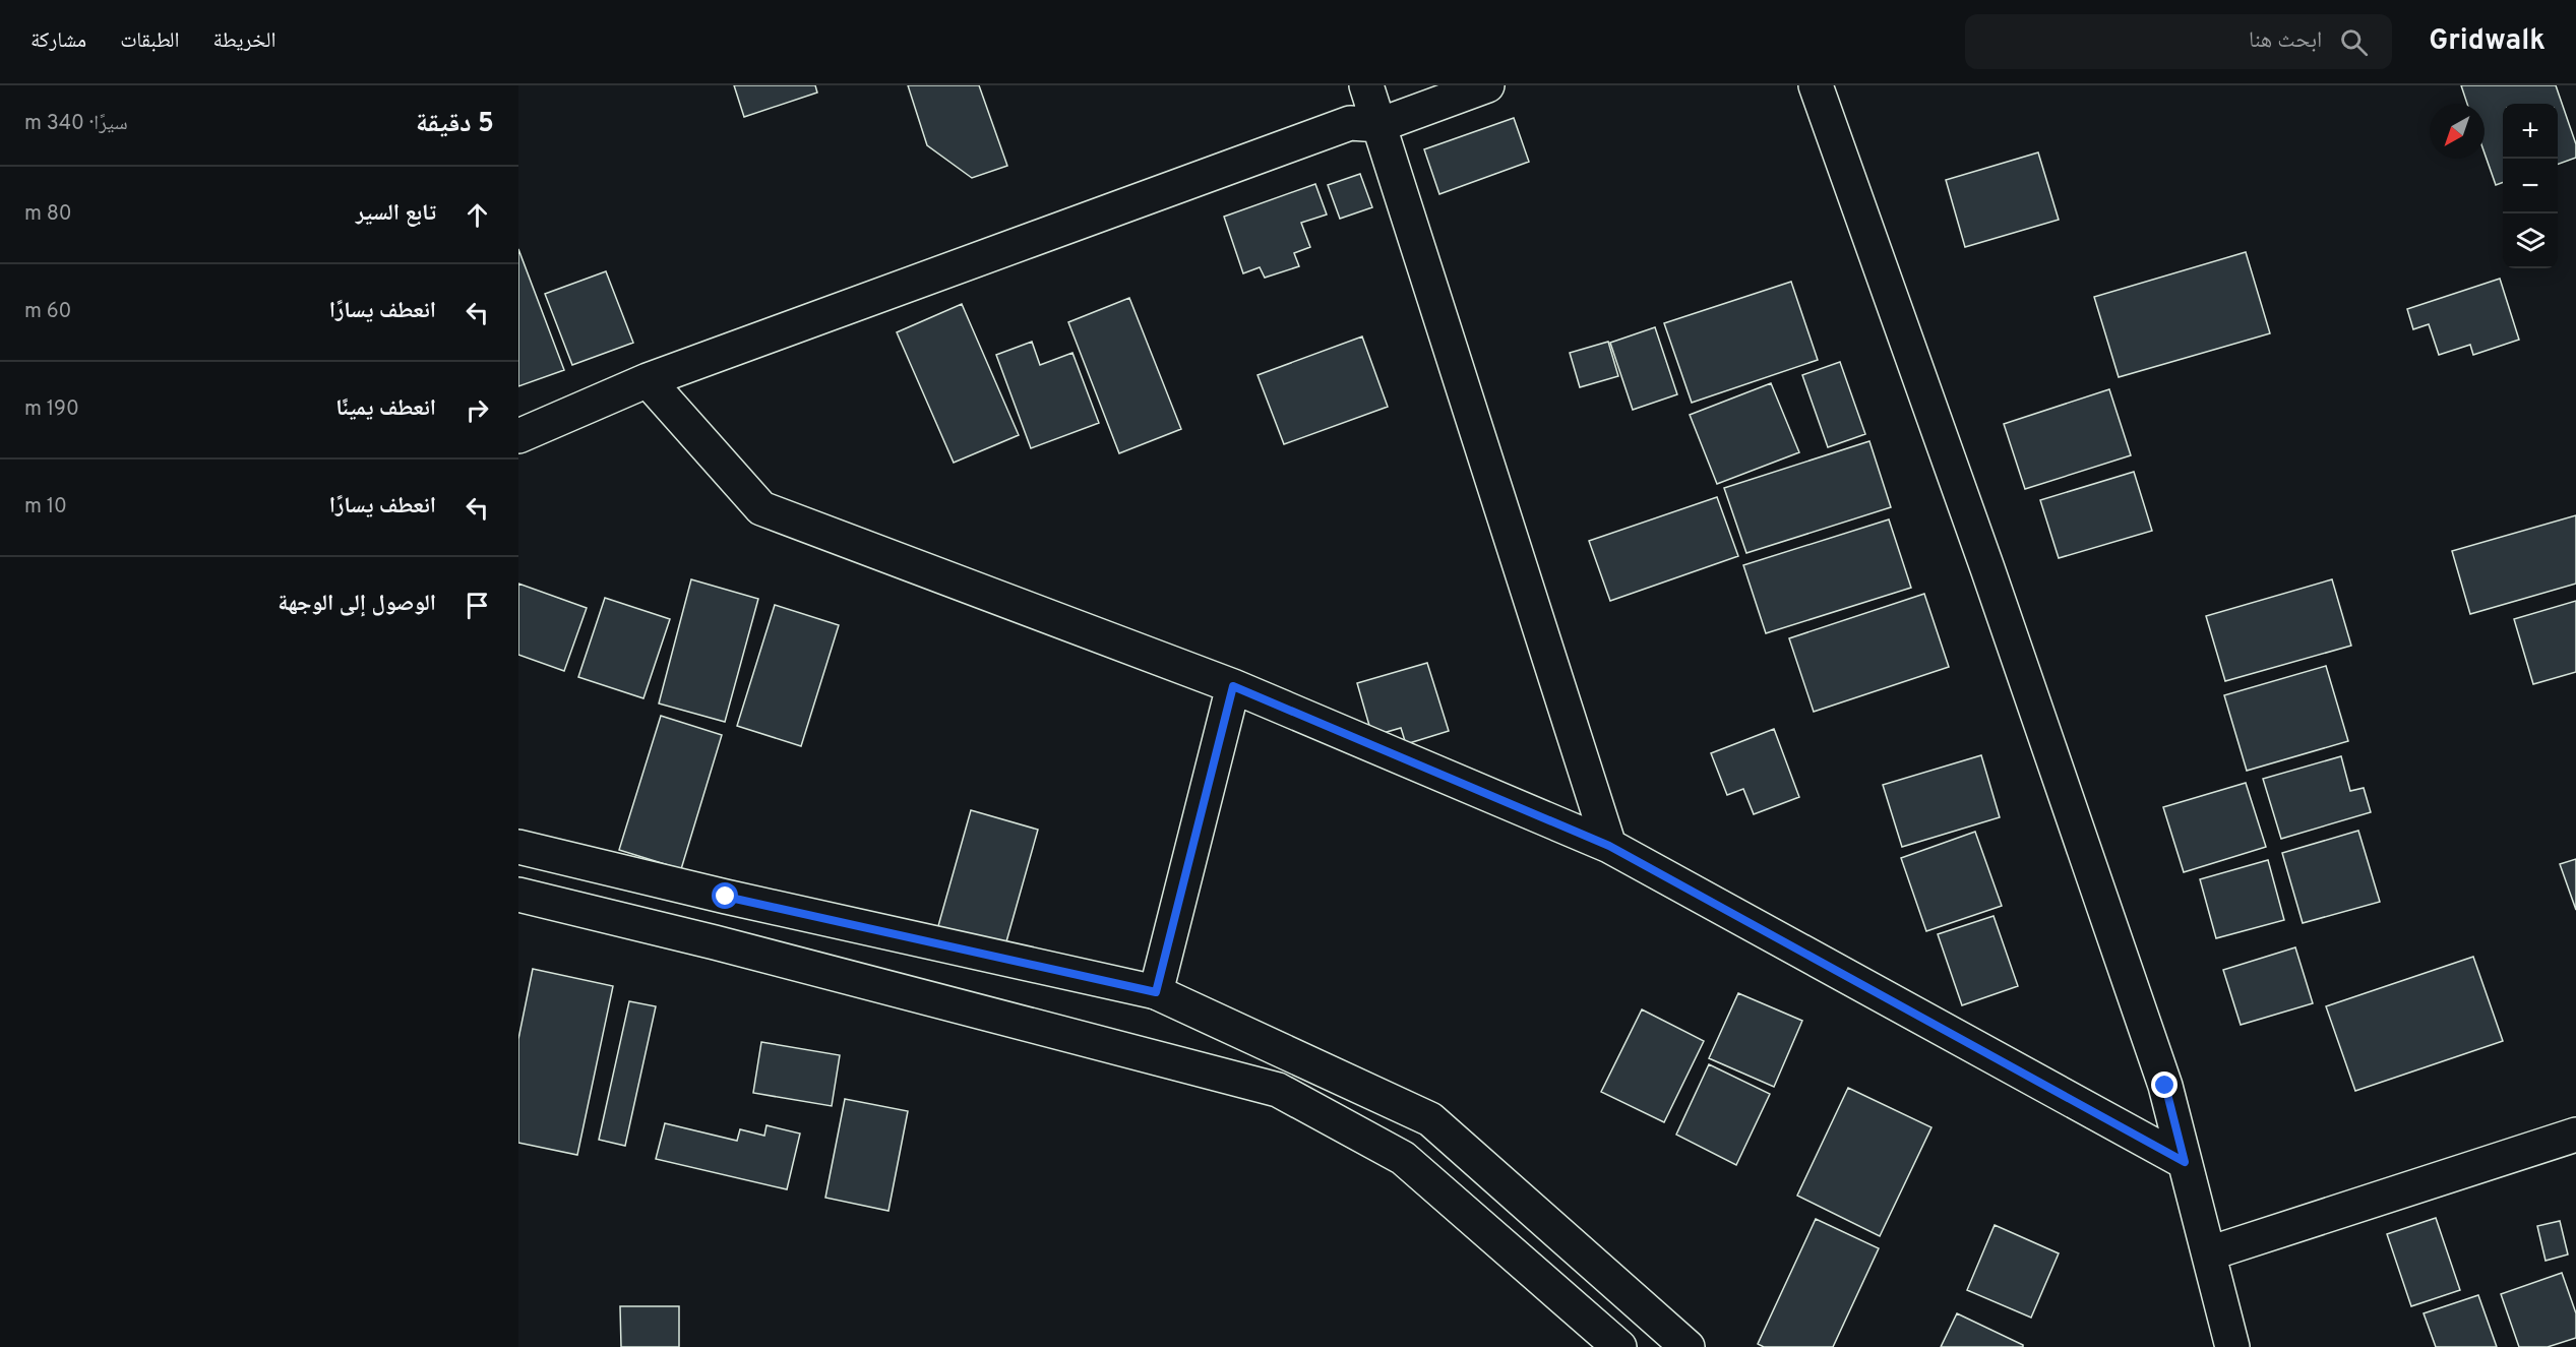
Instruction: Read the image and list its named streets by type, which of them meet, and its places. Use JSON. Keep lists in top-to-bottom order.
{
  "north": "bottom left",
  "page": {
    "header": "Gridwalk",
    "search": "ابحث هنا",
    "nav": ["الخريطة", "الطبقات", "مشاركة"],
    "heading": ["5 دقيقة", "سيرًا · 340 m"],
    "map_buttons": ["+", "−"],
    "list": [
      ["تابع السير", "80 m"],
      ["انعطف يسارًا", "60 m"],
      ["انعطف يمينًا", "190 m"],
      ["انعطف يسارًا", "10 m"],
      "الوصول إلى الوجهة"
    ]
  }
}
